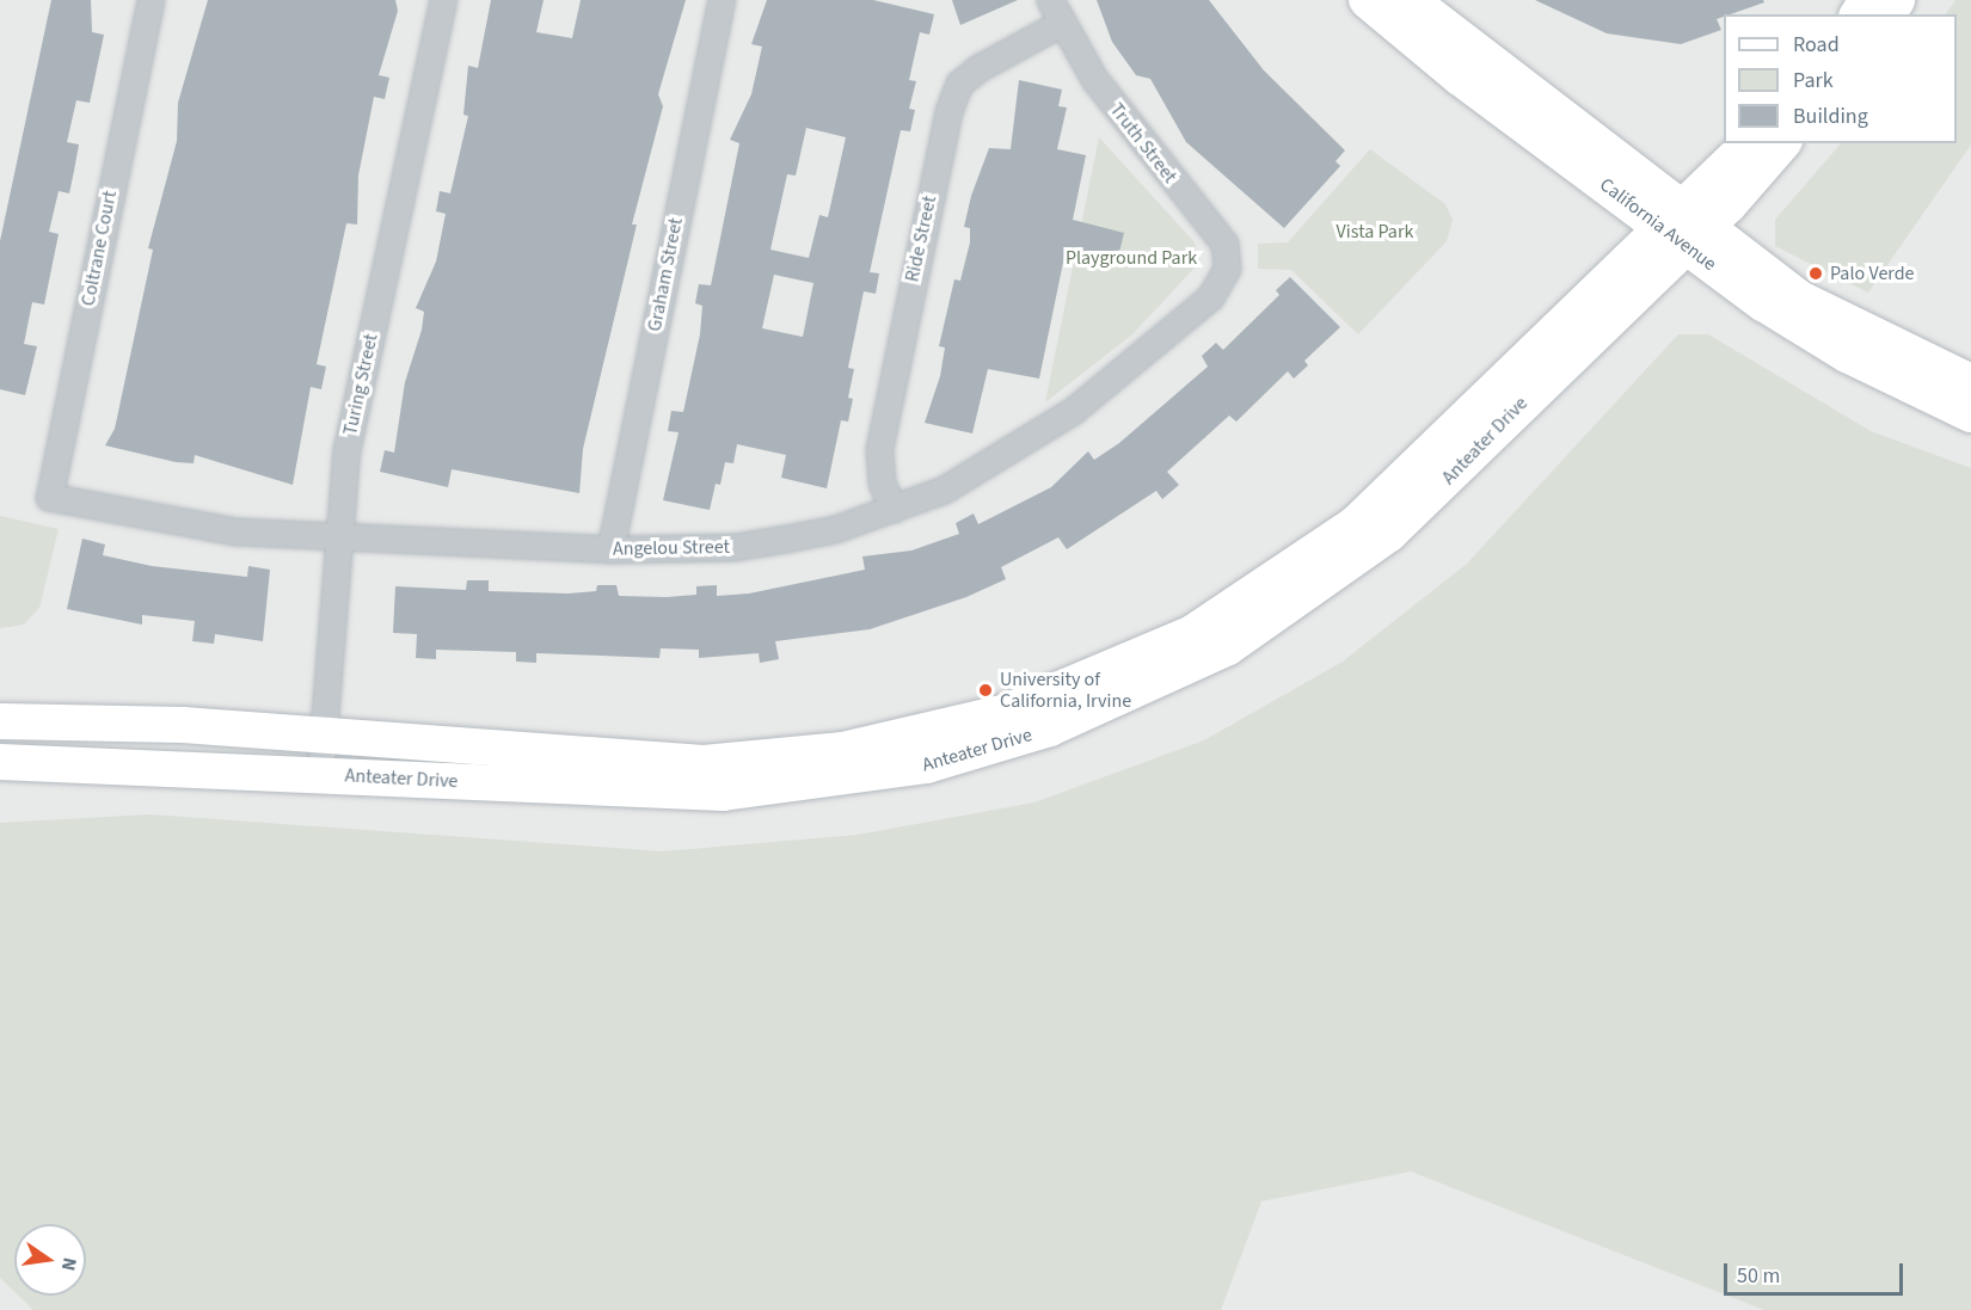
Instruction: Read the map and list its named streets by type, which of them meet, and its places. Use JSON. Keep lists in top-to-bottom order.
{
  "streets": {
    "main road": ["California Avenue", "Anteater Drive"],
    "street": [
      "Truth Street",
      "Ride Street",
      "Coltrane Court",
      "Graham Street",
      "Turing Street",
      "Angelou Street"
    ]
  },
  "crossings": [
    ["Truth Street", "Ride Street"],
    ["Truth Street", "Angelou Street"],
    ["California Avenue", "Anteater Drive"],
    ["Ride Street", "Angelou Street"],
    ["Coltrane Court", "Angelou Street"],
    ["Graham Street", "Angelou Street"],
    ["Turing Street", "Anteater Drive"],
    ["Turing Street", "Angelou Street"]
  ],
  "parks": ["Vista Park", "Playground Park"],
  "places": ["Palo Verde", "University of California, Irvine"],
  "legend": ["Road", "Park", "Building"],
  "scale_bar": "50 m",
  "north": "right"
}
